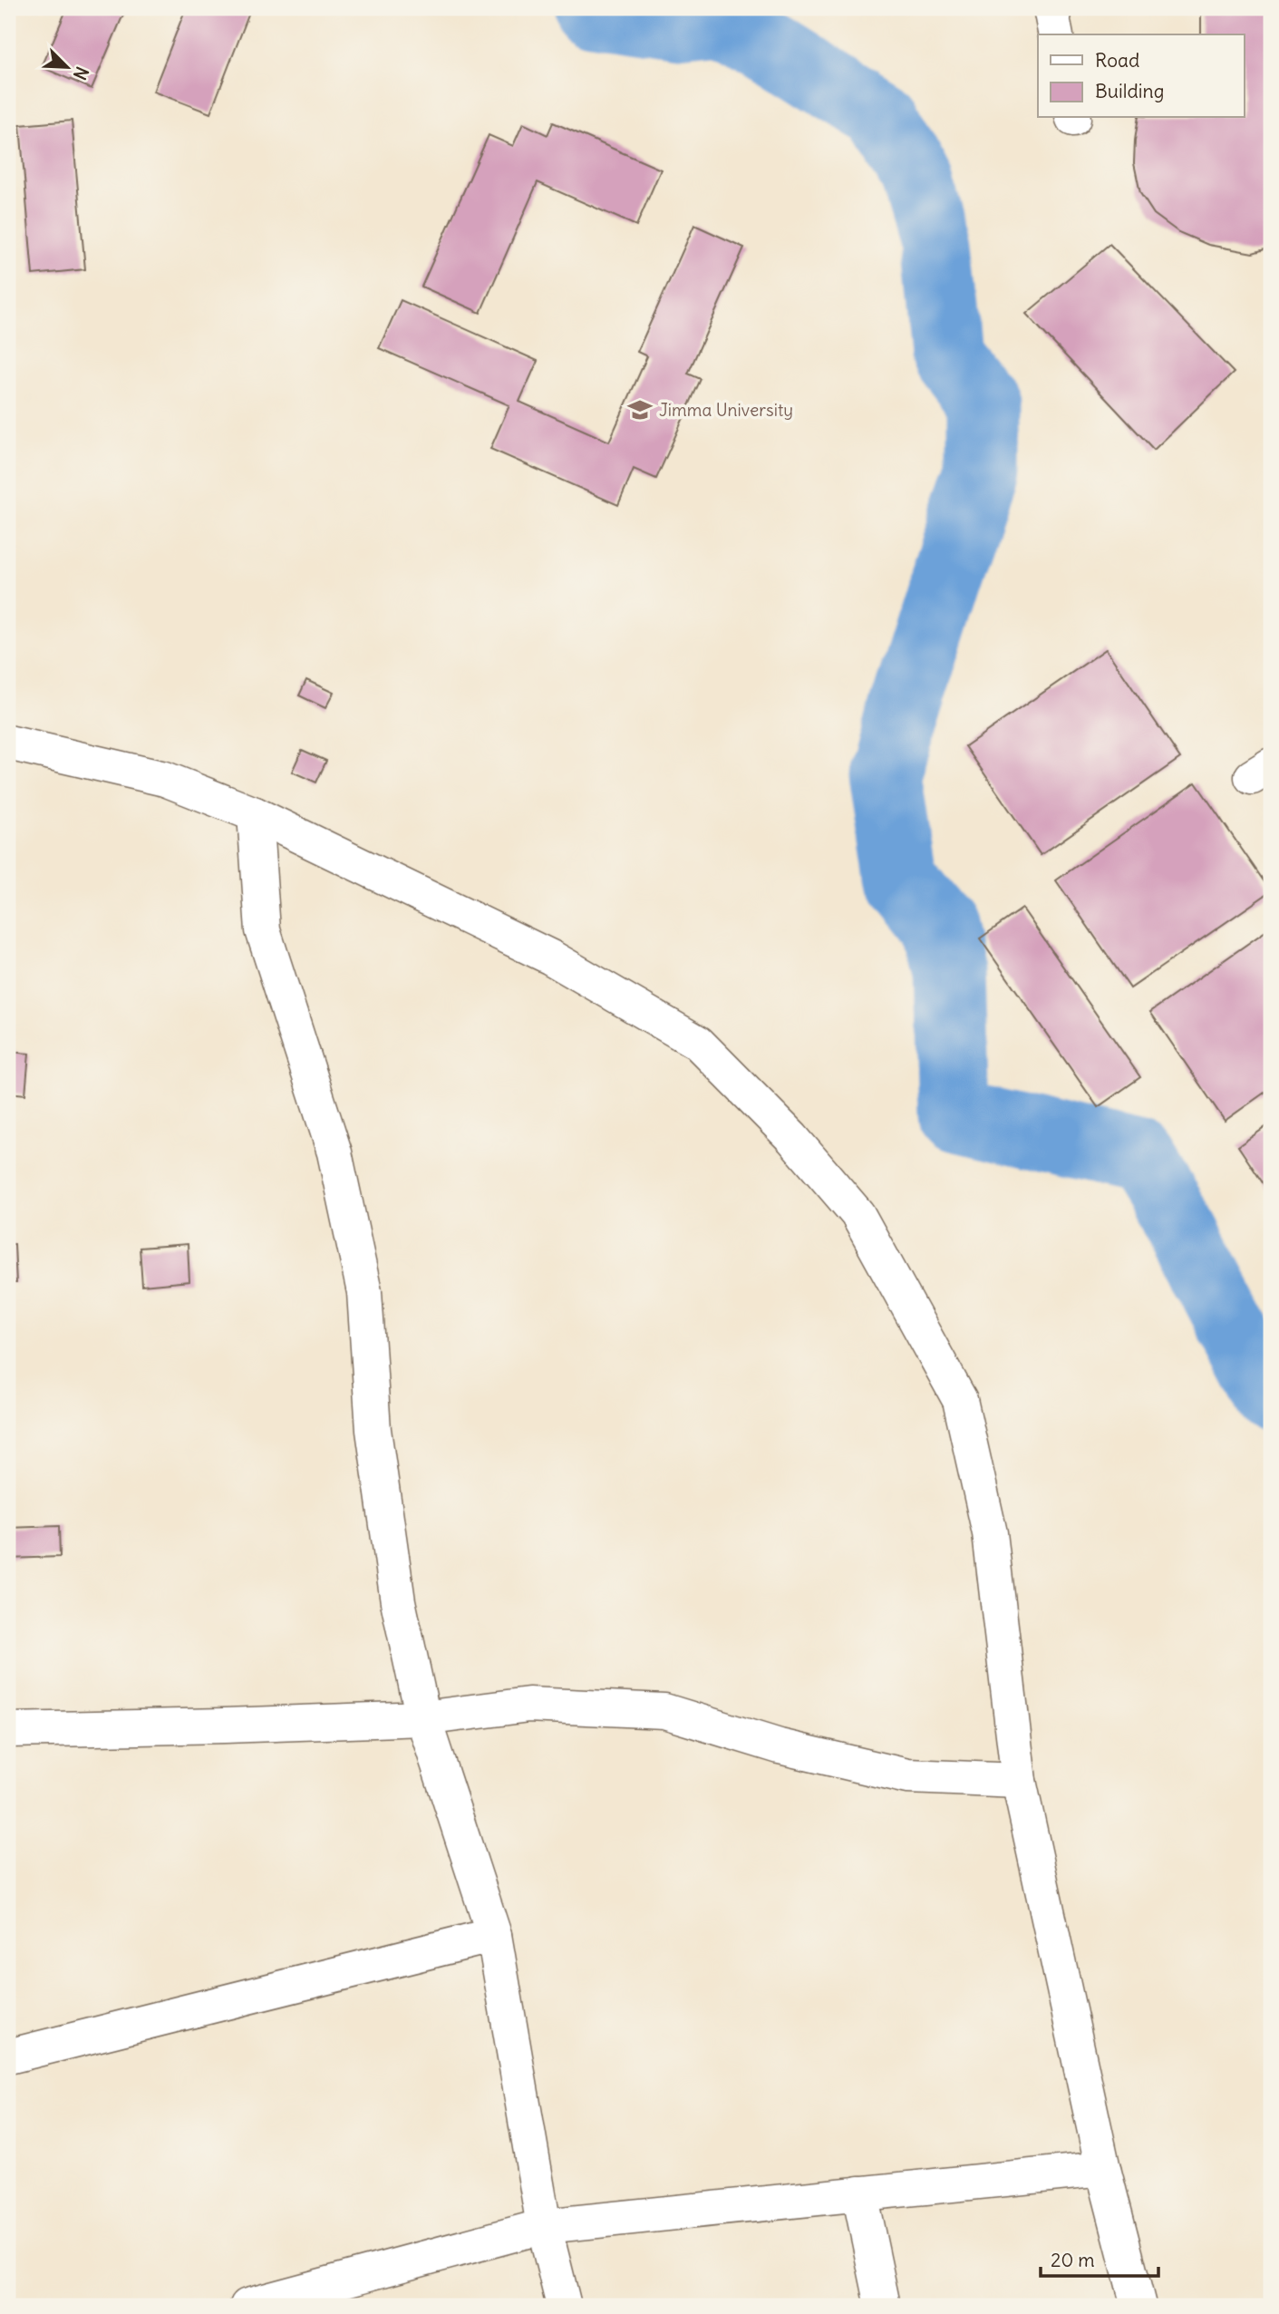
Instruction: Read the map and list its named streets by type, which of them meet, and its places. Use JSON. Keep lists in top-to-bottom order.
{
  "places": {
    "school or university": ["Jimma University"]
  },
  "legend": ["Road", "Building"],
  "scale_bar": "20 m",
  "north": "bottom right"
}
